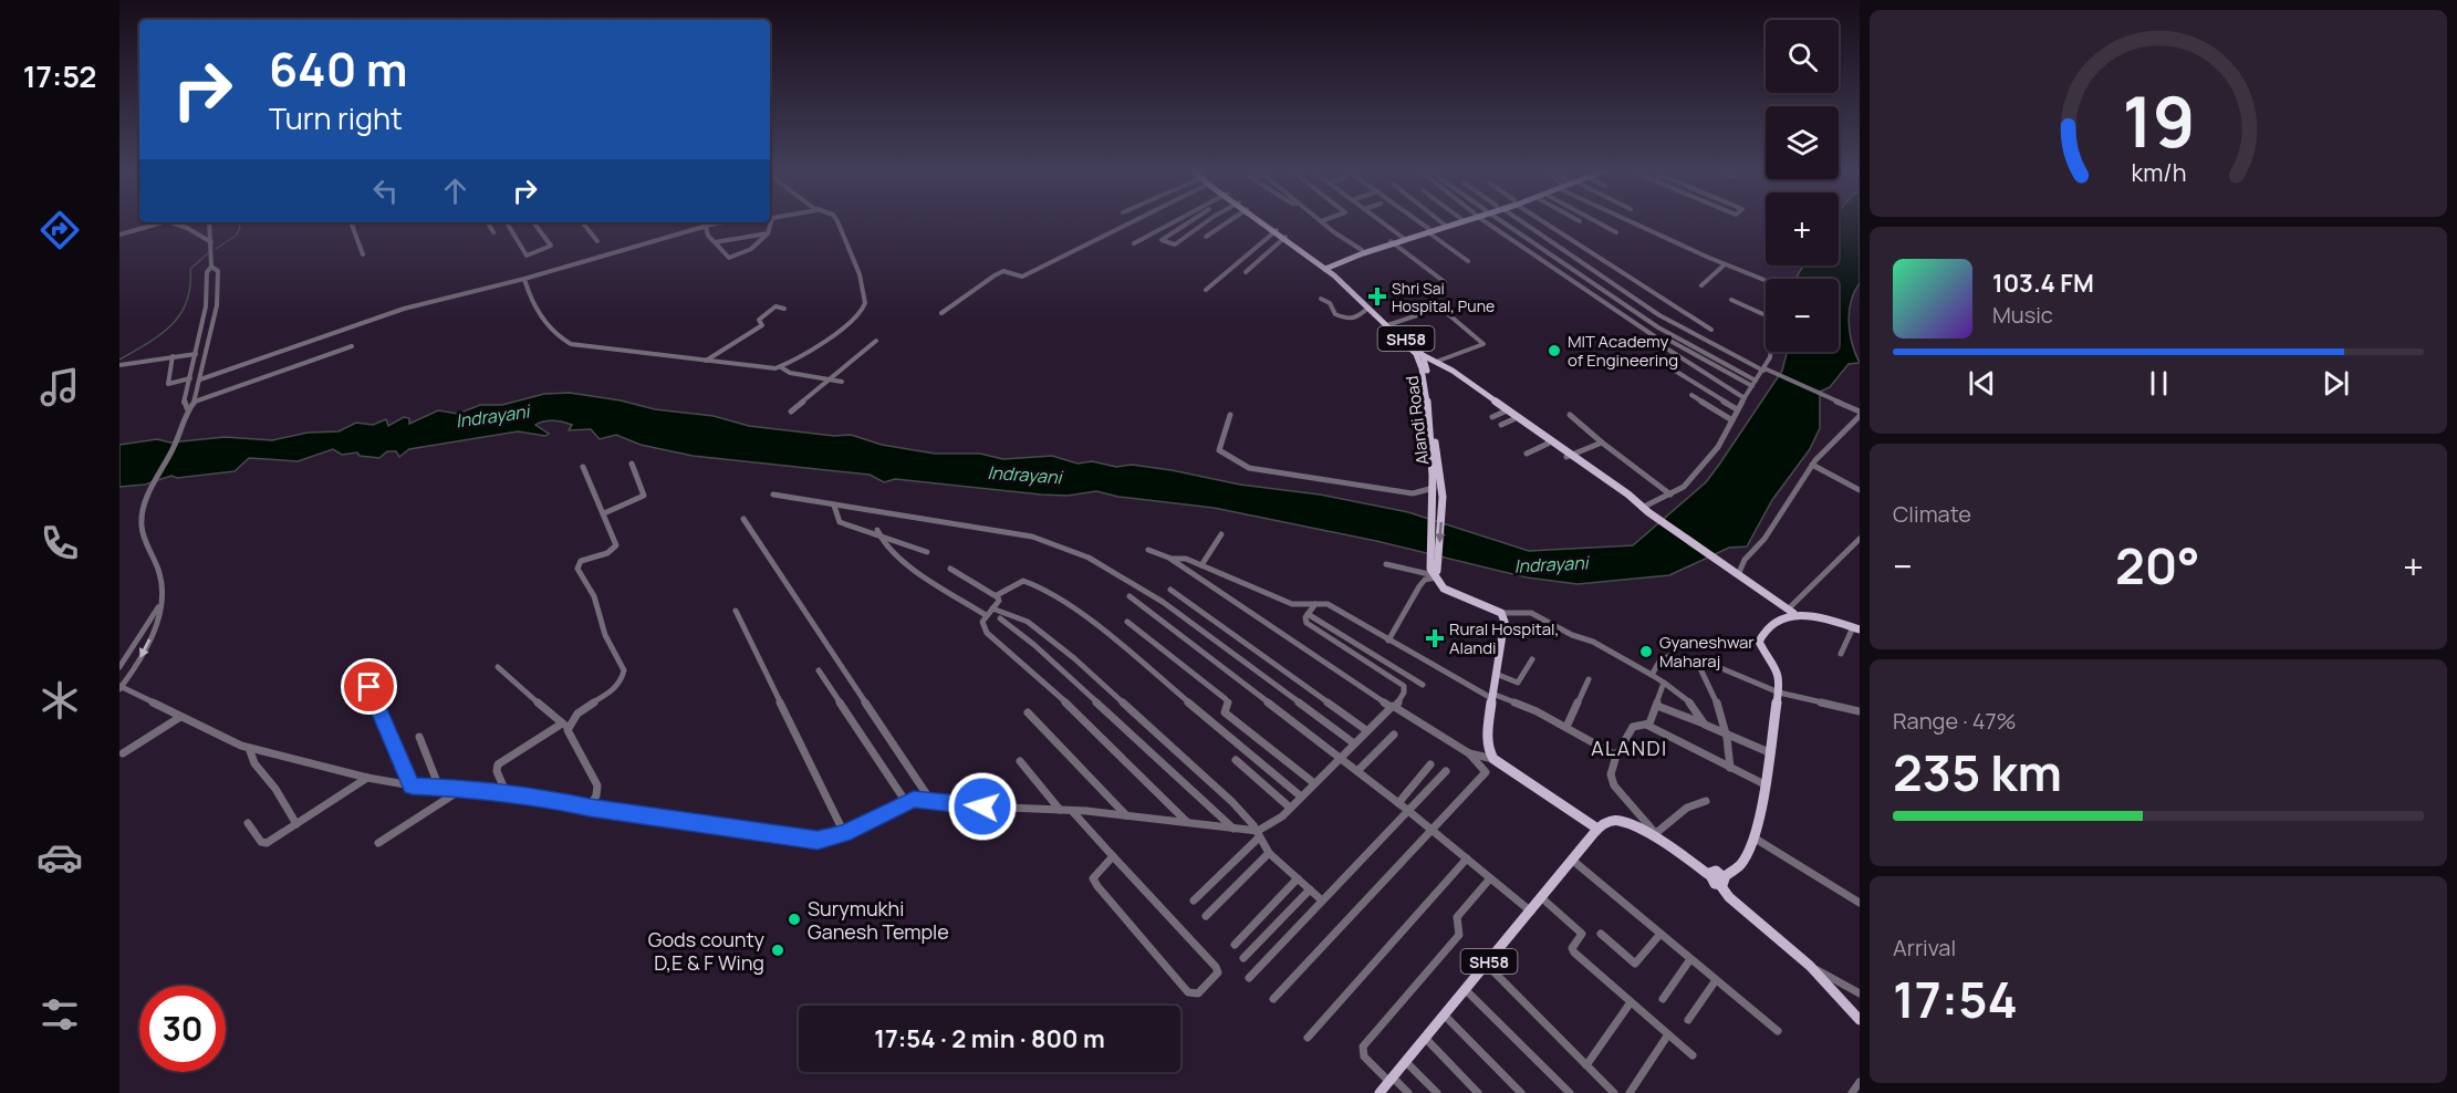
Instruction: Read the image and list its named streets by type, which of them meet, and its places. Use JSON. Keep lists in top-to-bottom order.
{
  "streets": {
    "main road": ["SH58", "Alandi Road"]
  },
  "crossings": [
    ["SH58", "Alandi Road"]
  ],
  "districts": ["ALANDI"],
  "water": ["Indrayani"],
  "places": {
    "health": ["Shri Sai Hospital, Pune", "Rural Hospital, Alandi"],
    "other": [
      "MIT Academy of Engineering",
      "Gyaneshwar Maharaj",
      "Surymukhi Ganesh Temple",
      "Gods county D,E & F Wing"
    ]
  },
  "page": {
    "tabs": "17:52",
    "map_buttons": ["+", "−"],
    "turn": ["640 m", "Turn right"],
    "song": ["103.4 FM", "Music"],
    "tile": [
      "Climate",
      ["Range · 47%", "235 km"],
      ["Arrival", "17:54"]
    ],
    "heat": ["−", "20°", "+"],
    "limit": "30",
    "trip": "17:54 · 2 min · 800 m",
    "gauge": ["19", "km/h"]
  }
}
